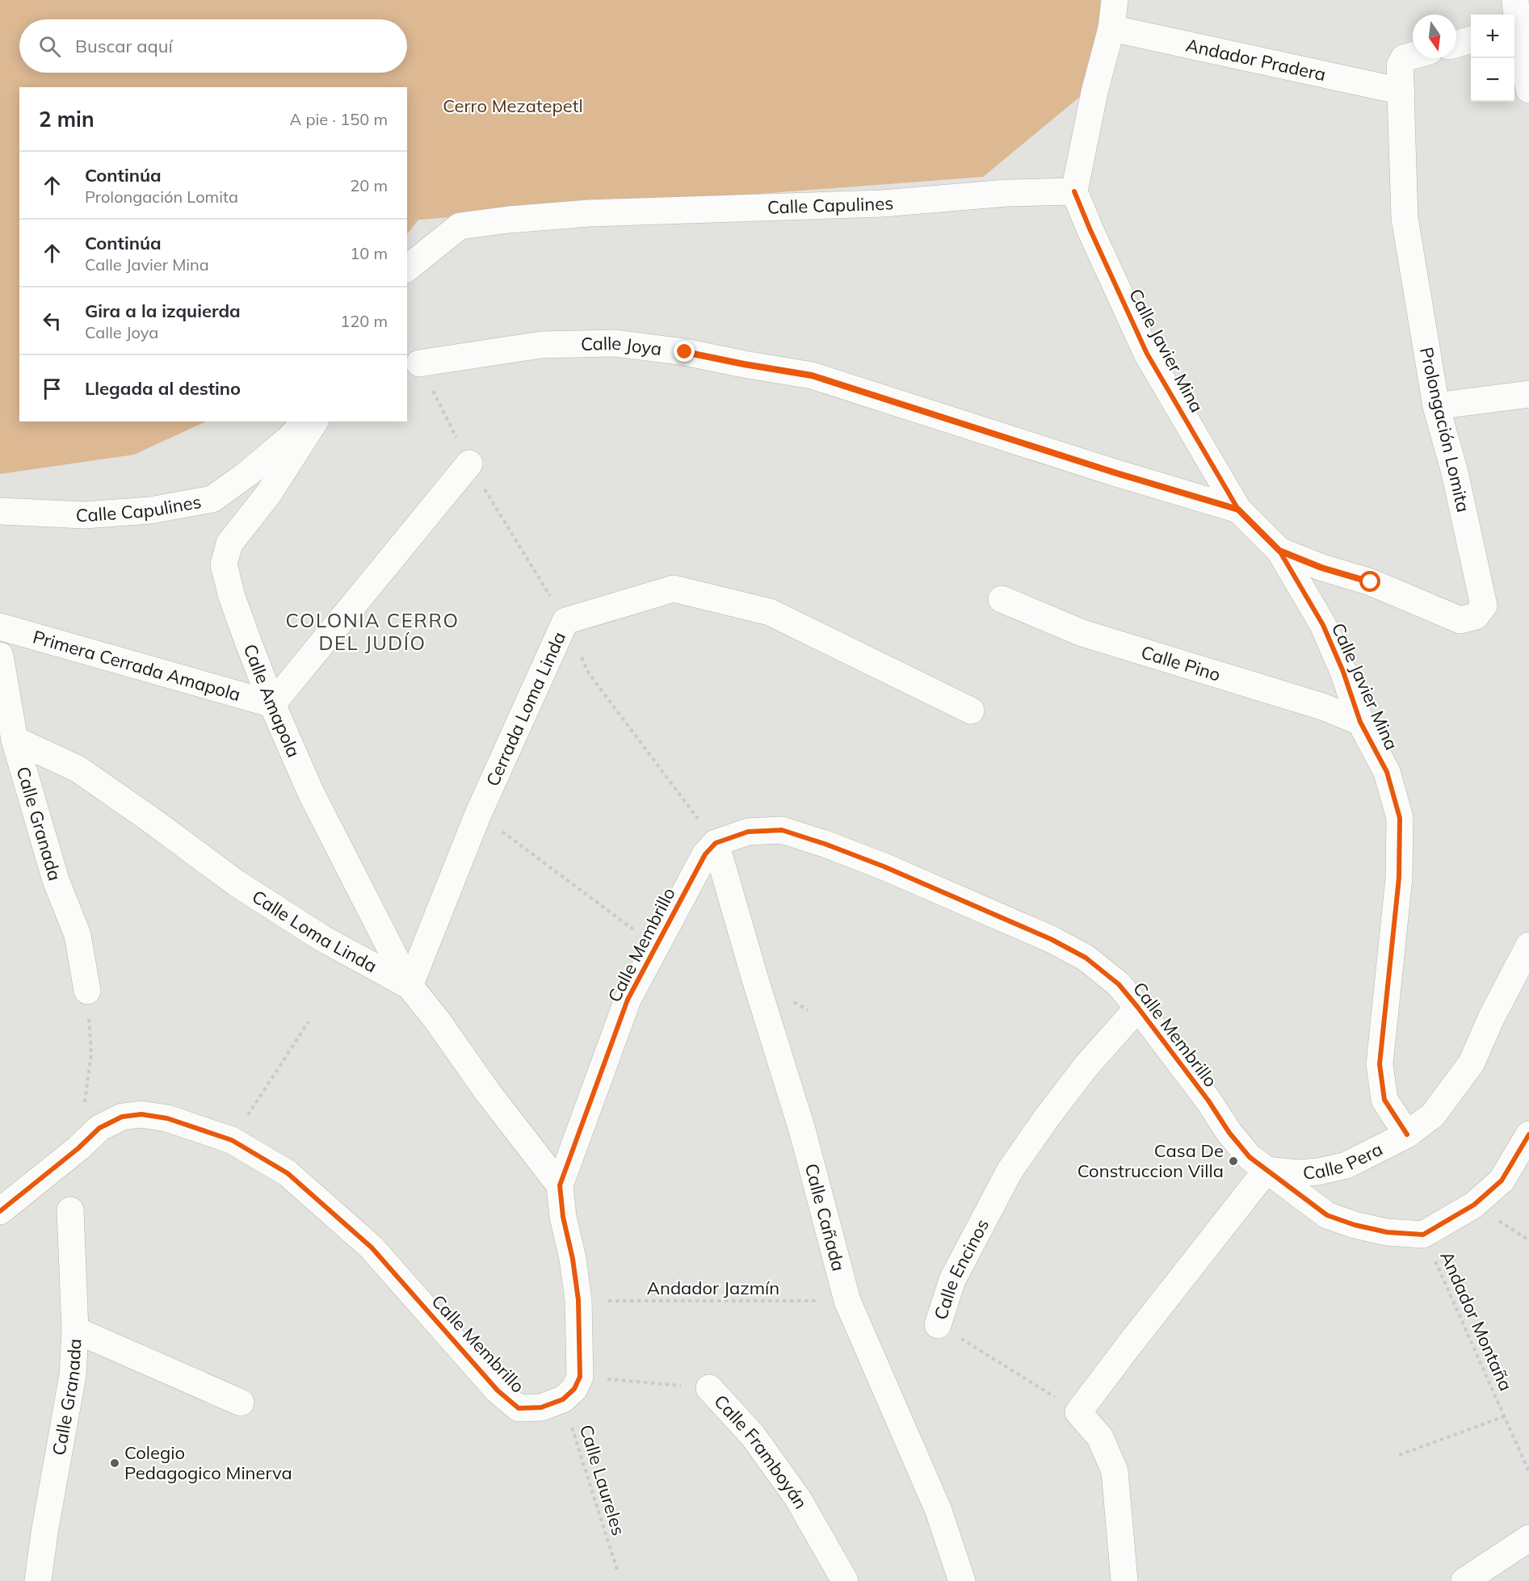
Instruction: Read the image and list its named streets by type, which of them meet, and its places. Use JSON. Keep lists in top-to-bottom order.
{
  "streets": {
    "street": [
      "Andador Pradera",
      "Calle Capulines",
      "Calle Joya",
      "Calle Javier Mina",
      "Prolongación Lomita",
      "Calle Pino",
      "Primera Cerrada Amapola",
      "Calle Amapola",
      "Cerrada Loma Linda",
      "Calle Granada",
      "Calle Loma Linda",
      "Calle Membrillo",
      "Calle Pera",
      "Calle Cañada",
      "Calle Encinos",
      "Calle Framboyán"
    ],
    "path": ["Andador Jazmín", "Andador Montaña", "Calle Laureles"]
  },
  "crossings": [
    ["Andador Pradera", "Prolongación Lomita"],
    ["Calle Capulines", "Calle Javier Mina"],
    ["Calle Joya", "Calle Javier Mina"],
    ["Calle Javier Mina", "Prolongación Lomita"],
    ["Calle Javier Mina", "Calle Pino"],
    ["Calle Javier Mina", "Calle Pera"],
    ["Primera Cerrada Amapola", "Calle Amapola"],
    ["Calle Amapola", "Cerrada Loma Linda"],
    ["Calle Amapola", "Calle Loma Linda"],
    ["Cerrada Loma Linda", "Calle Loma Linda"],
    ["Calle Granada", "Calle Loma Linda"],
    ["Calle Loma Linda", "Calle Membrillo"],
    ["Calle Membrillo", "Calle Pera"],
    ["Calle Membrillo", "Calle Cañada"],
    ["Calle Membrillo", "Calle Encinos"],
    ["Calle Membrillo", "Andador Jazmín"],
    ["Calle Membrillo", "Andador Montaña"],
    ["Calle Membrillo", "Calle Framboyán"],
    ["Calle Membrillo", "Calle Laureles"],
    ["Calle Cañada", "Andador Jazmín"]
  ],
  "districts": ["COLONIA CERRO DEL JUDÍO"],
  "parks": ["Cerro Mezatepetl"],
  "places": ["Casa De Construccion Villa", "Colegio Pedagogico Minerva"],
  "north": "bottom",
  "page": {
    "map_buttons": ["+", "−"],
    "search": "Buscar aquí",
    "heading": ["2 min", "A pie · 150 m"],
    "list": [
      ["Continúa", "Prolongación Lomita", "20 m"],
      ["Continúa", "Calle Javier Mina", "10 m"],
      ["Gira a la izquierda", "Calle Joya", "120 m"],
      "Llegada al destino"
    ]
  }
}
